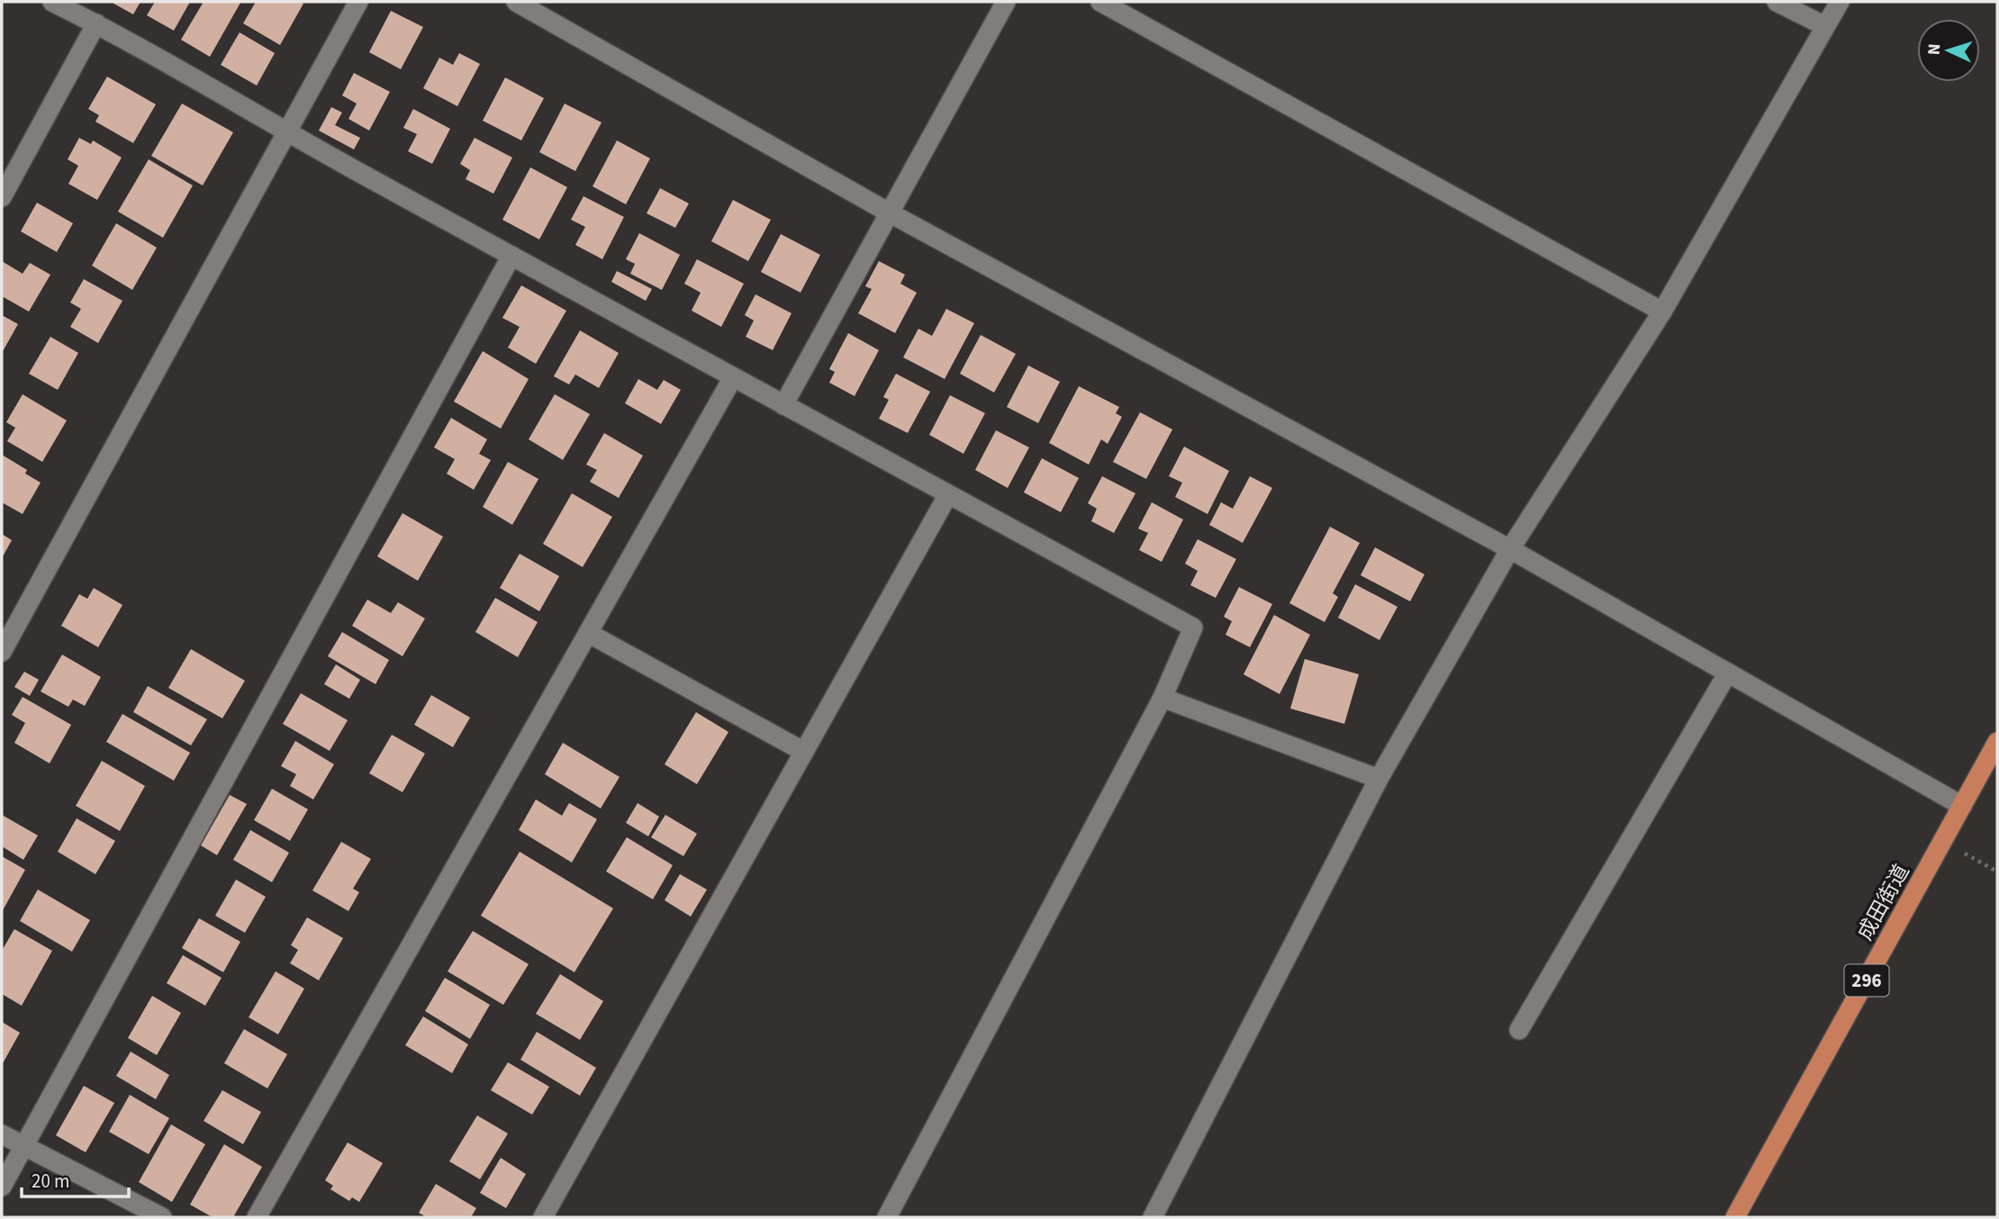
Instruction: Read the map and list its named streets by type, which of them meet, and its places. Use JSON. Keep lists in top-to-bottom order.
{
  "streets": {
    "highway": ["成田街道", "296"]
  },
  "scale_bar": "20 m",
  "north": "left"
}
